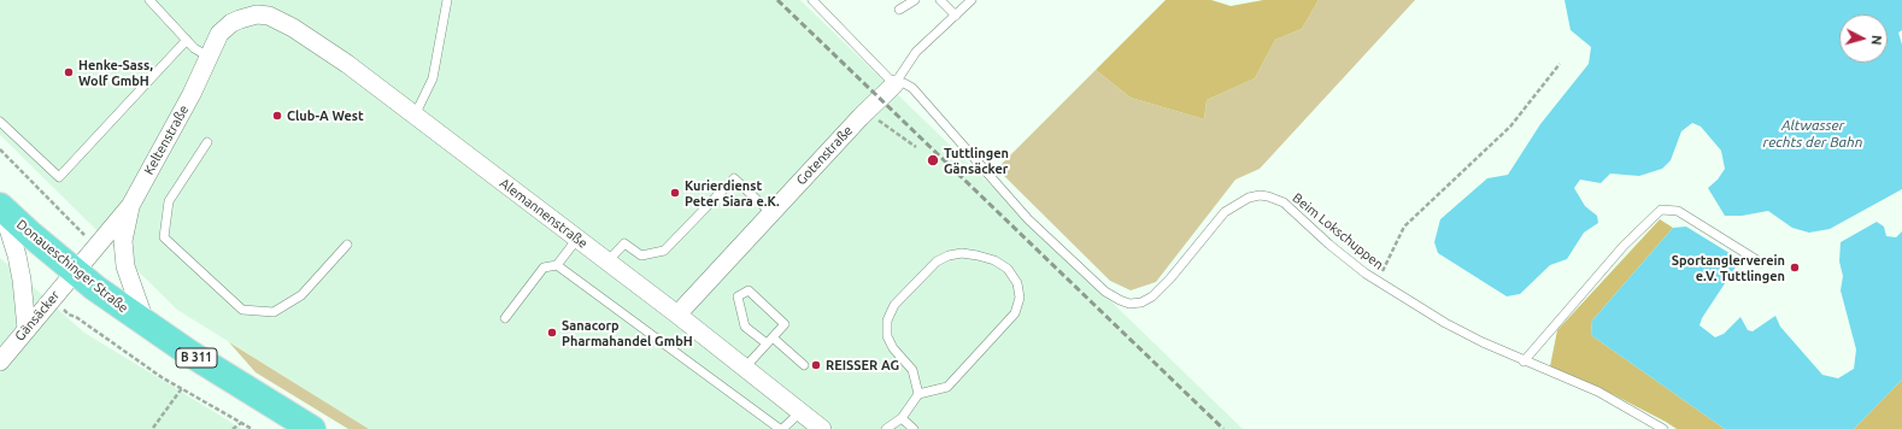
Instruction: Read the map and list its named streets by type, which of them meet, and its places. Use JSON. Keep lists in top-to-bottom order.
{
  "streets": {
    "main road": ["Donaueschinger Straße", "B 311"],
    "street": [
      "Keltenstraße",
      "Gotenstraße",
      "Alemannenstraße",
      "Gänsäcker"
    ],
    "lane": ["Beim Lokschuppen"]
  },
  "crossings": [
    ["Keltenstraße", "Alemannenstraße"],
    ["Keltenstraße", "Donaueschinger Straße"],
    ["Keltenstraße", "Gänsäcker"],
    ["Gotenstraße", "Alemannenstraße"],
    ["Gotenstraße", "Beim Lokschuppen"],
    ["Donaueschinger Straße", "Gänsäcker"]
  ],
  "water": ["Altwasser rechts der Bahn"],
  "places": [
    "Henke-Sass, Wolf GmbH",
    "Club-A West",
    "Tuttlingen Gänsäcker",
    "Kurierdienst Peter Siara e.K.",
    "Sportanglerverein e.V. Tuttlingen",
    "Sanacorp Pharmahandel GmbH",
    "REISSER AG"
  ],
  "north": "right"
}
